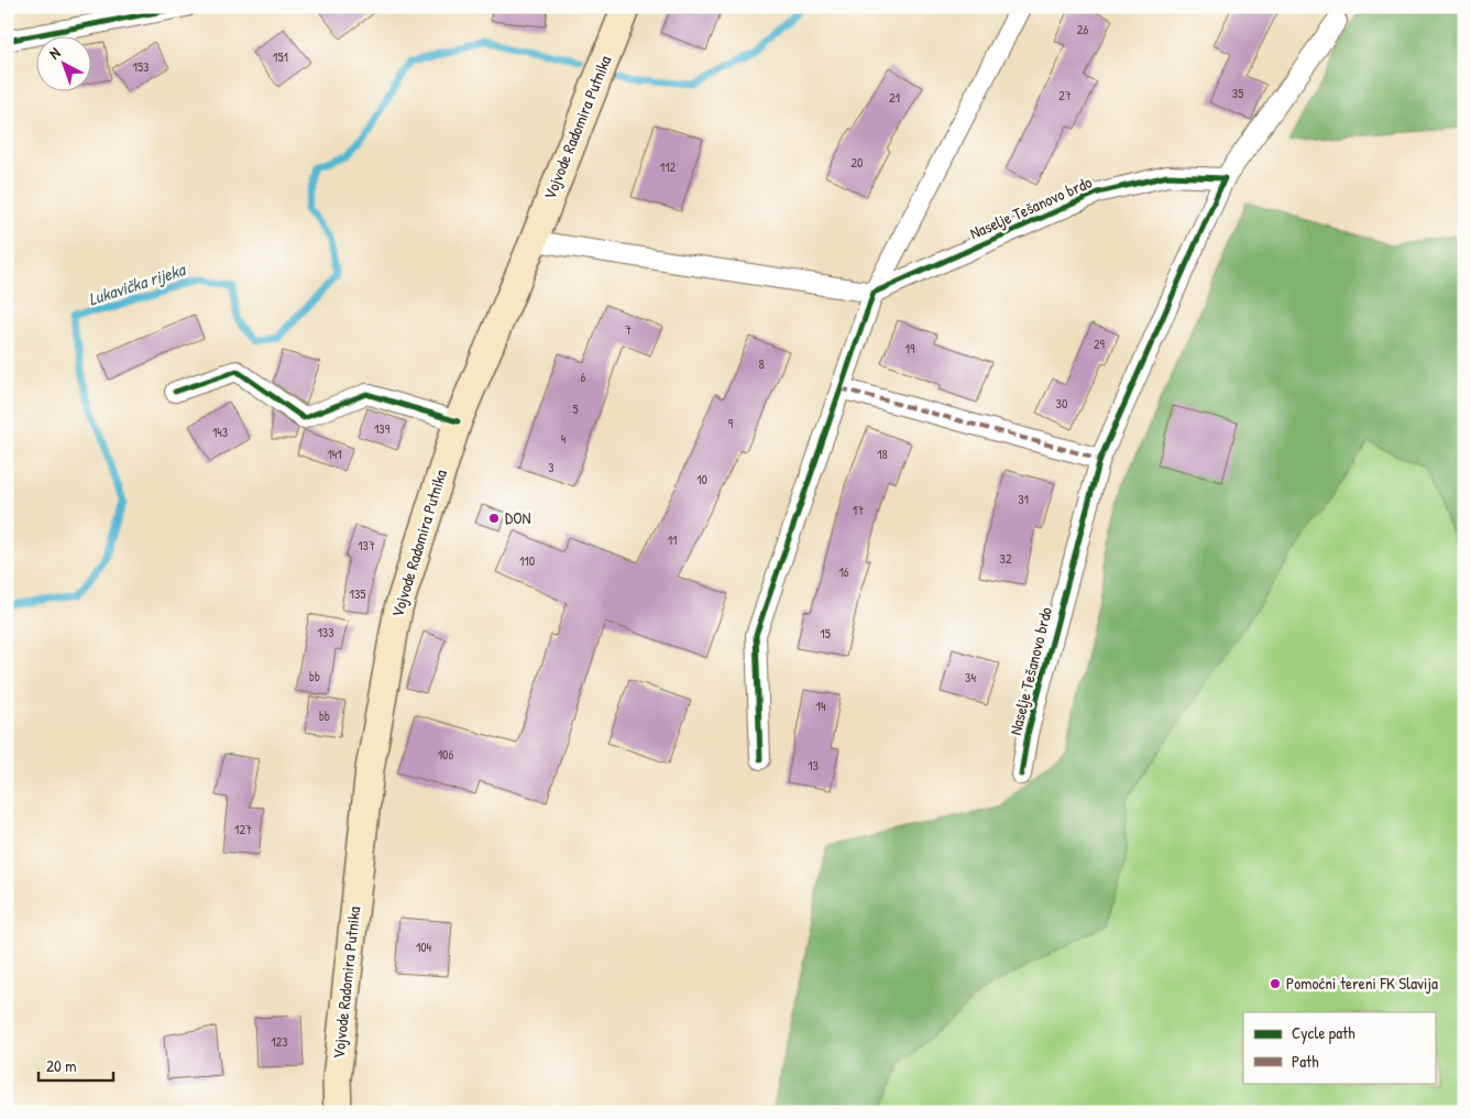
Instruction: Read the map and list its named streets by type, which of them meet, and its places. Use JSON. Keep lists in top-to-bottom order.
{
  "streets": {
    "main road": ["Vojvode Radomira Putnika"],
    "street": ["Naselje Tešanovo brdo"]
  },
  "water": ["Lukavička rijeka"],
  "places": ["DON", "Pomoćni tereni FK Slavija"],
  "house_numbers": [
    "26",
    "151",
    "153",
    "35",
    "27",
    "21",
    "20",
    "112",
    "7",
    "29",
    "19",
    "8",
    "6",
    "30",
    "5",
    "9",
    "139",
    "143",
    "4",
    "141",
    "18",
    "3",
    "10",
    "31",
    "17",
    "11",
    "137",
    "32",
    "110",
    "16",
    "135",
    "133",
    "15",
    "bb",
    "34",
    "14",
    "bb",
    "106",
    "13",
    "127",
    "104",
    "123"
  ],
  "legend": ["Cycle path", "Path"],
  "scale_bar": "20 m",
  "north": "top left"
}
